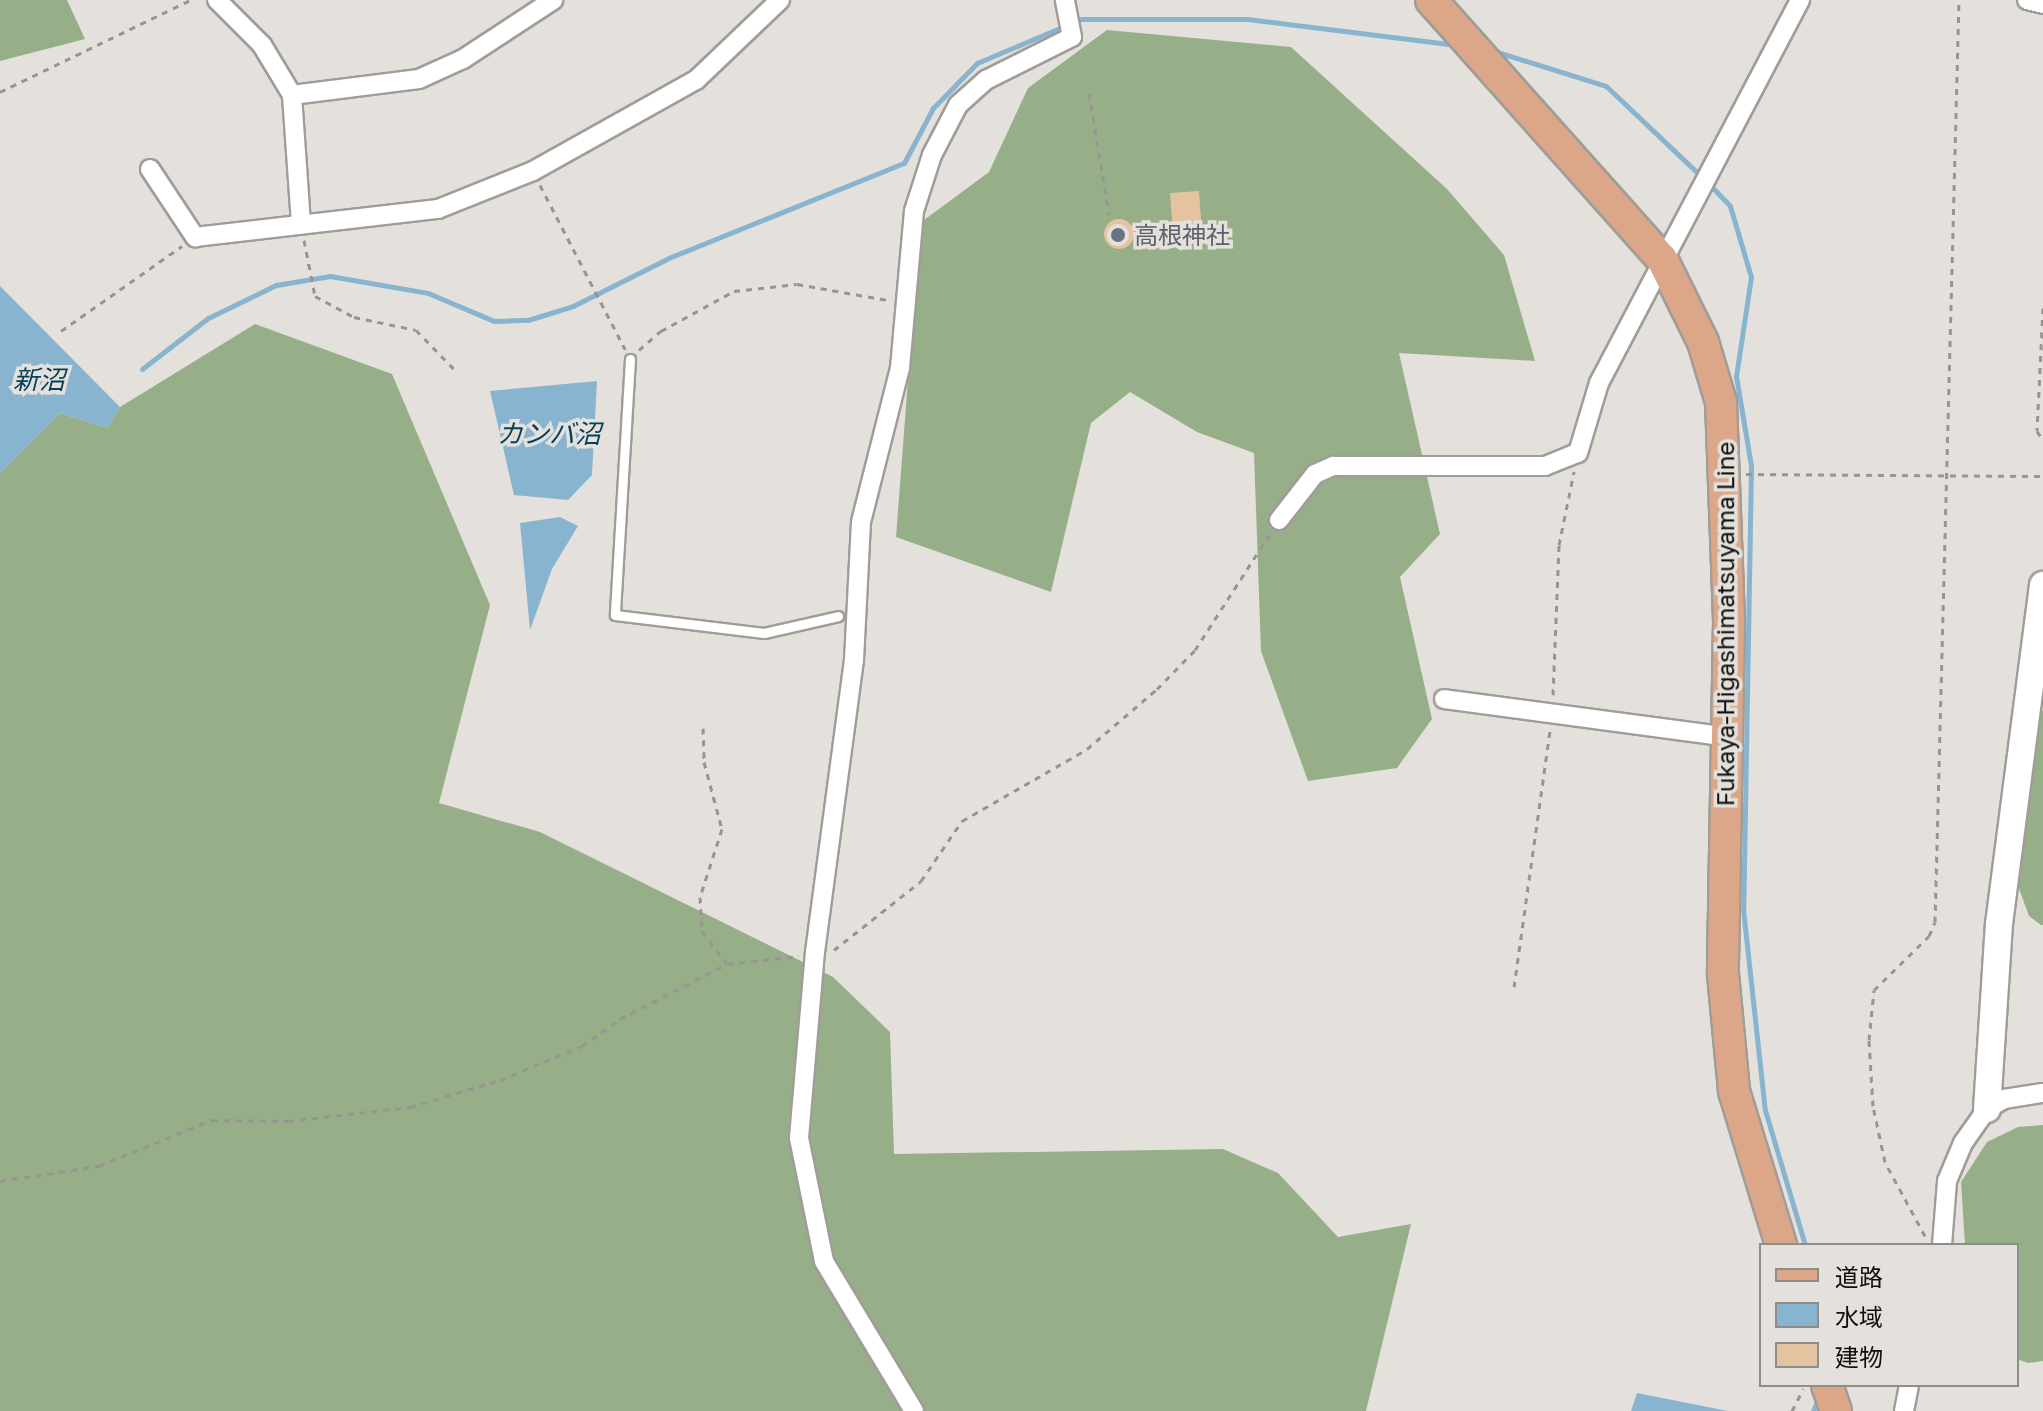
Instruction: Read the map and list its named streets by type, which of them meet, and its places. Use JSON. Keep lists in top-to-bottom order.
{
  "streets": {
    "main road": ["Fukaya-Higashimatsuyama Line"]
  },
  "water": ["新沼", "カンバ沼"],
  "places": ["高根神社"],
  "legend": ["道路", "水域", "建物"]
}
